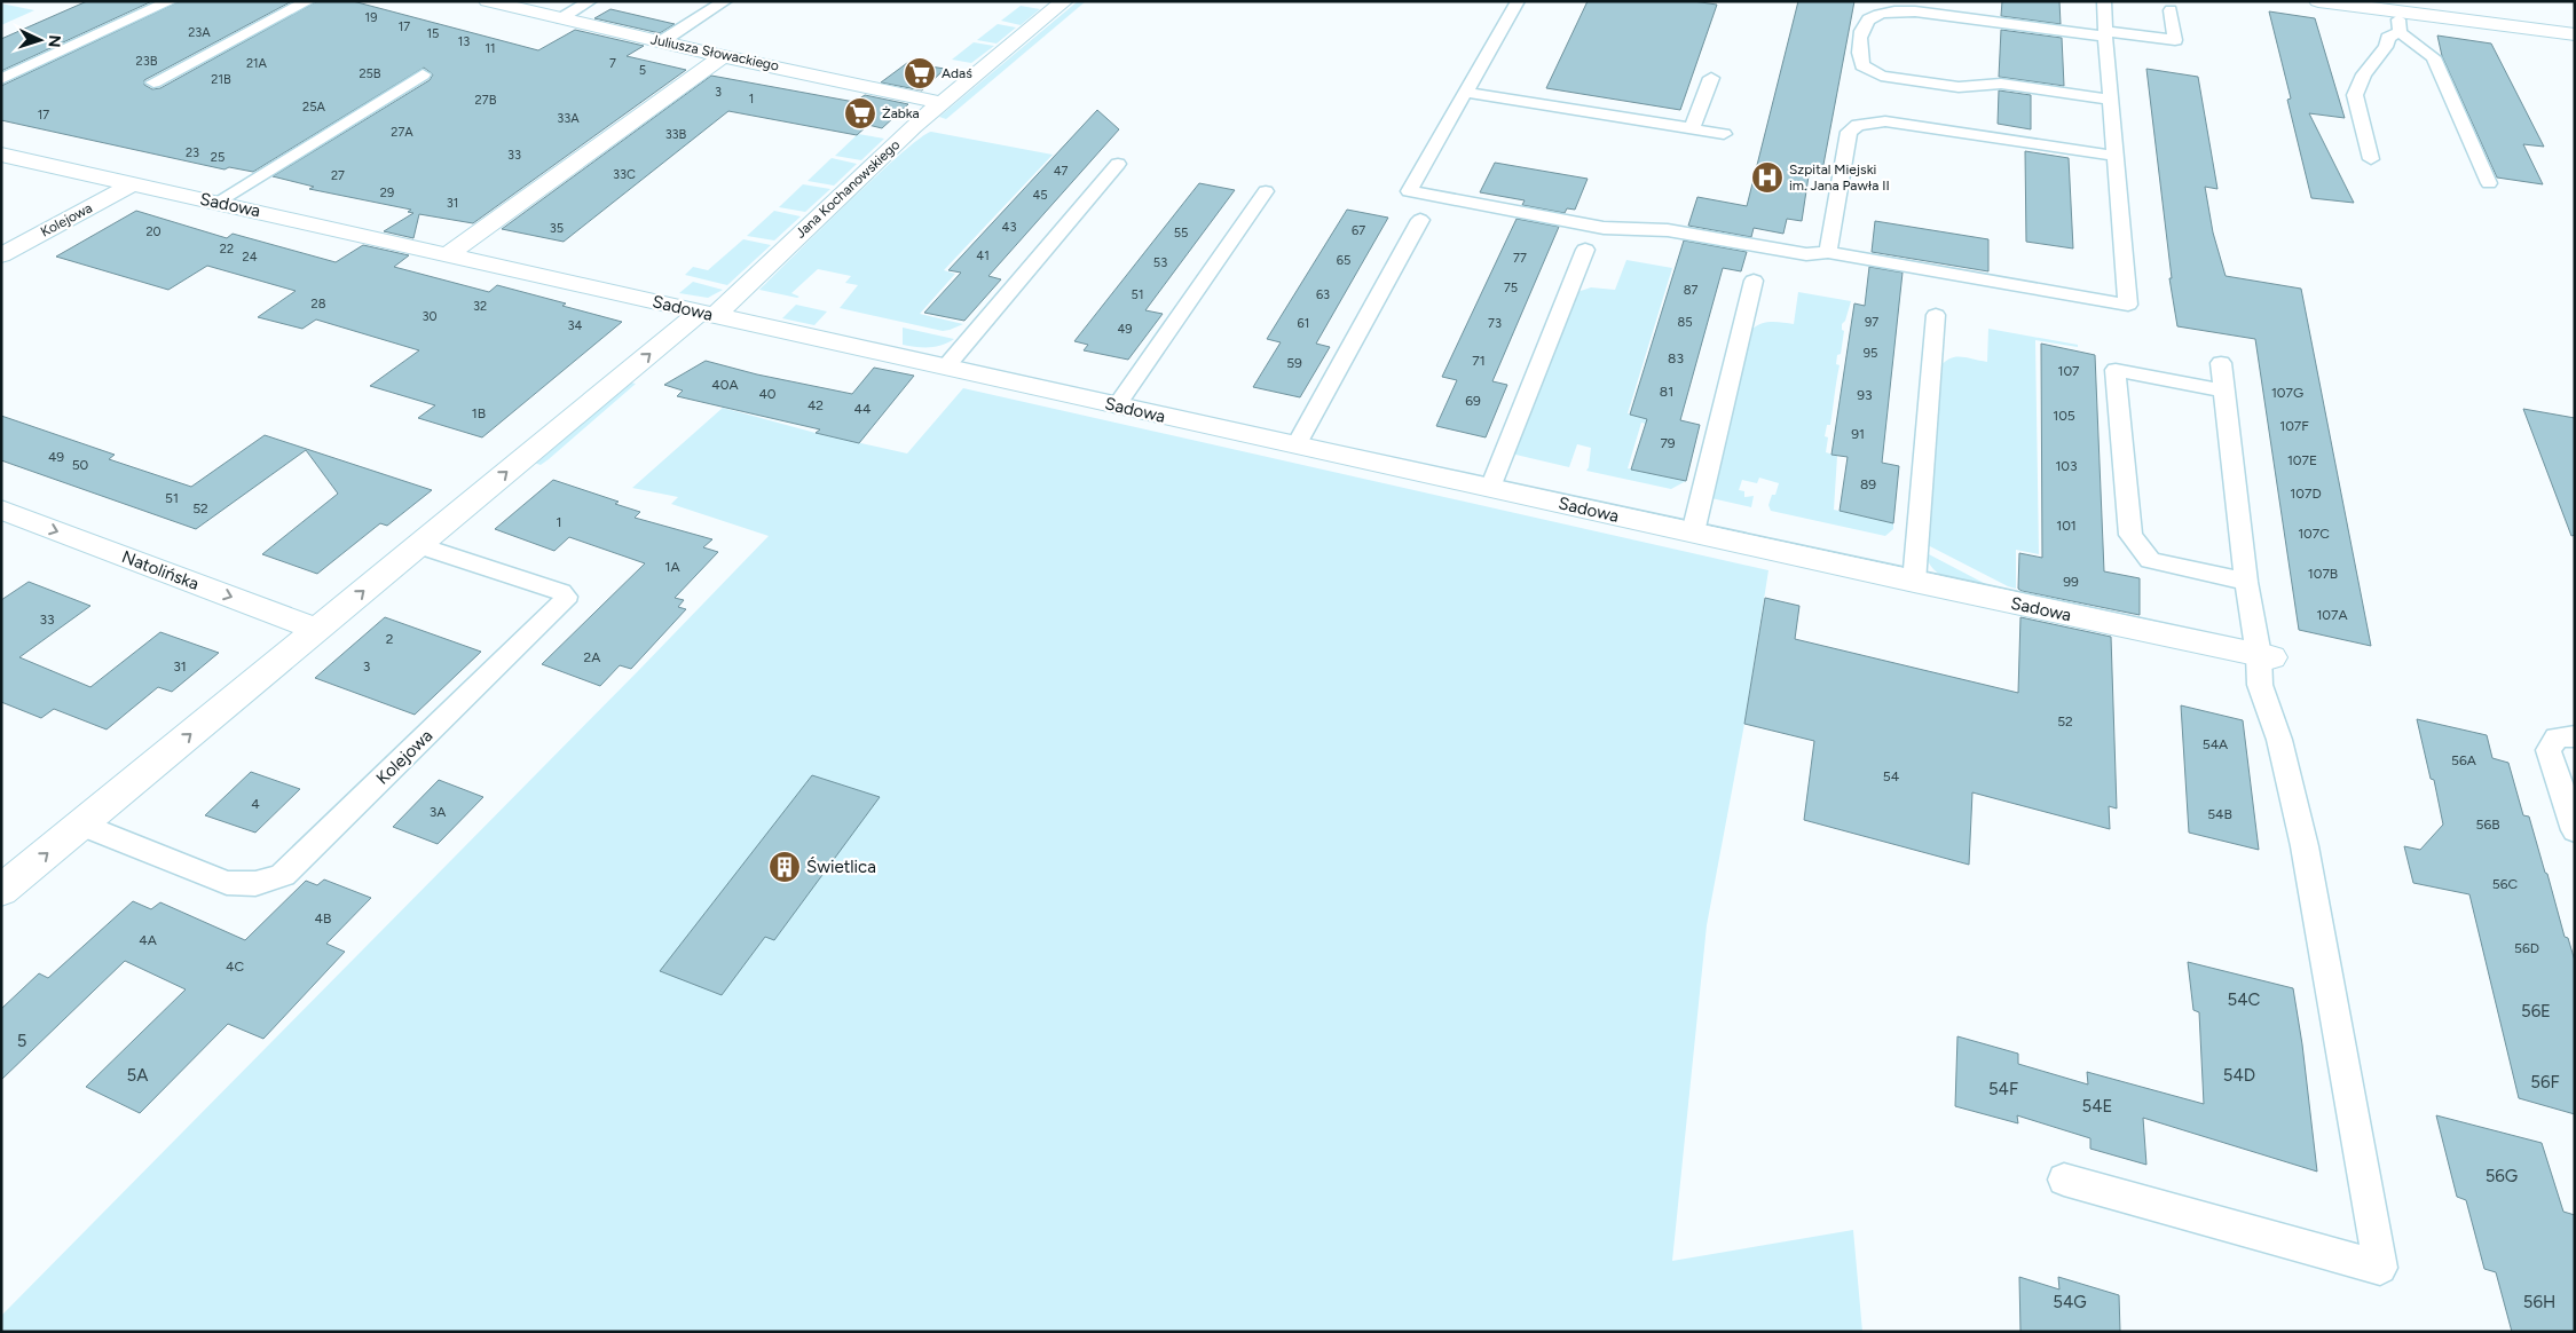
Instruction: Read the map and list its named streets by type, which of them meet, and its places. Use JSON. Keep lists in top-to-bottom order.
{
  "streets": {
    "street": [
      "Juliusza Słowackiego",
      "Jana Kochanowskiego",
      "Sadowa",
      "Kolejowa",
      "Natolińska"
    ]
  },
  "crossings": [
    ["Juliusza Słowackiego", "Jana Kochanowskiego"],
    ["Jana Kochanowskiego", "Sadowa"],
    ["Sadowa", "Kolejowa"]
  ],
  "one_way": ["Natolińska"],
  "places": {
    "supermarket": ["Adaś", "Żabka"],
    "hospital": ["Szpital Miejski im. Jana Pawła II"],
    "building": ["Świetlica"]
  },
  "house_numbers": [
    "19",
    "17",
    "23A",
    "15",
    "13",
    "11",
    "23B",
    "21A",
    "7",
    "5",
    "25B",
    "21B",
    "3",
    "1",
    "27B",
    "25A",
    "17",
    "33A",
    "27A",
    "33B",
    "23",
    "33",
    "25",
    "47",
    "33C",
    "27",
    "29",
    "45",
    "31",
    "43",
    "35",
    "67",
    "20",
    "55",
    "22",
    "41",
    "24",
    "77",
    "65",
    "53",
    "75",
    "87",
    "51",
    "63",
    "28",
    "32",
    "30",
    "85",
    "97",
    "61",
    "73",
    "34",
    "49",
    "95",
    "83",
    "71",
    "59",
    "107",
    "40A",
    "81",
    "107G",
    "40",
    "93",
    "69",
    "42",
    "44",
    "1B",
    "105",
    "107F",
    "91",
    "79",
    "49",
    "107E",
    "50",
    "103",
    "89",
    "107D",
    "51",
    "52",
    "1",
    "101",
    "107C",
    "1A",
    "107B",
    "99",
    "107A",
    "33",
    "2",
    "2A",
    "31",
    "3",
    "52",
    "54A",
    "56A",
    "54",
    "4",
    "3A",
    "54B",
    "56B",
    "56C",
    "4B",
    "4A",
    "56D",
    "4C",
    "54C",
    "56E",
    "5",
    "5A",
    "54D",
    "56F",
    "54F",
    "54E",
    "56G",
    "54G",
    "56H"
  ],
  "north": "right"
}
